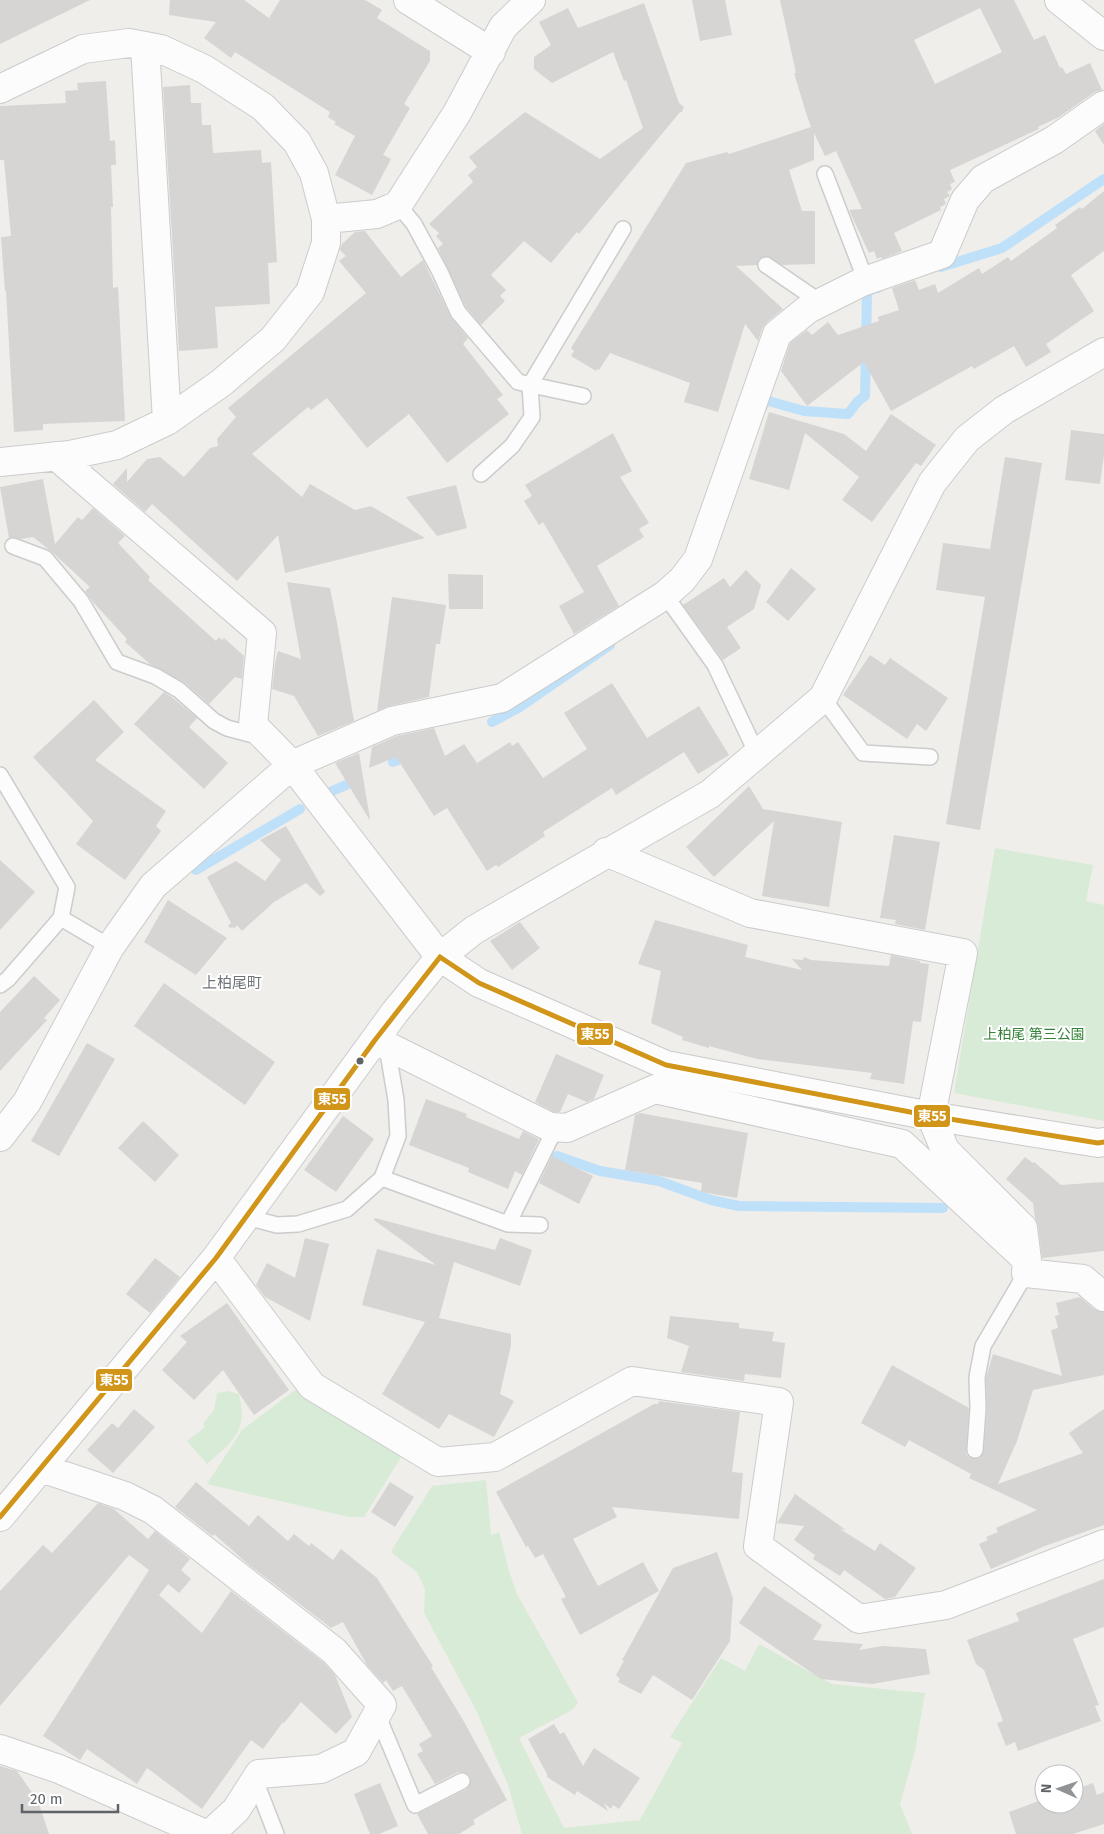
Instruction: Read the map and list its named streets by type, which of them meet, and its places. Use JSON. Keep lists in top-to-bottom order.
{
  "districts": ["上柏尾町"],
  "parks": ["上柏尾 第三公園"],
  "lines": ["transit line 東55"],
  "scale_bar": "20 m",
  "north": "left"
}
